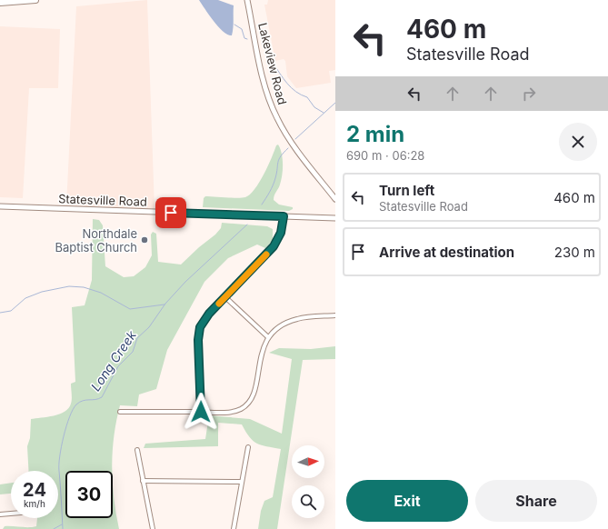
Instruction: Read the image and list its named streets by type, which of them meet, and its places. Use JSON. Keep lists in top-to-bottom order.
{
  "streets": {
    "main road": ["Lakeview Road", "Statesville Road"]
  },
  "water": ["Long Creek"],
  "places": ["Northdale Baptist Church"],
  "north": "right",
  "page": {
    "turn": ["460 m", "Statesville Road"],
    "heading": ["2 min", "690 m · 06:28"],
    "list": [
      {
        "name": "Turn left",
        "note": "Statesville Road",
        "value": "460 m"
      },
      {
        "name": "Arrive at destination",
        "value": "230 m"
      }
    ],
    "speed": "24 km/h",
    "limit": "30",
    "buttons": ["Exit", "Share"]
  }
}
